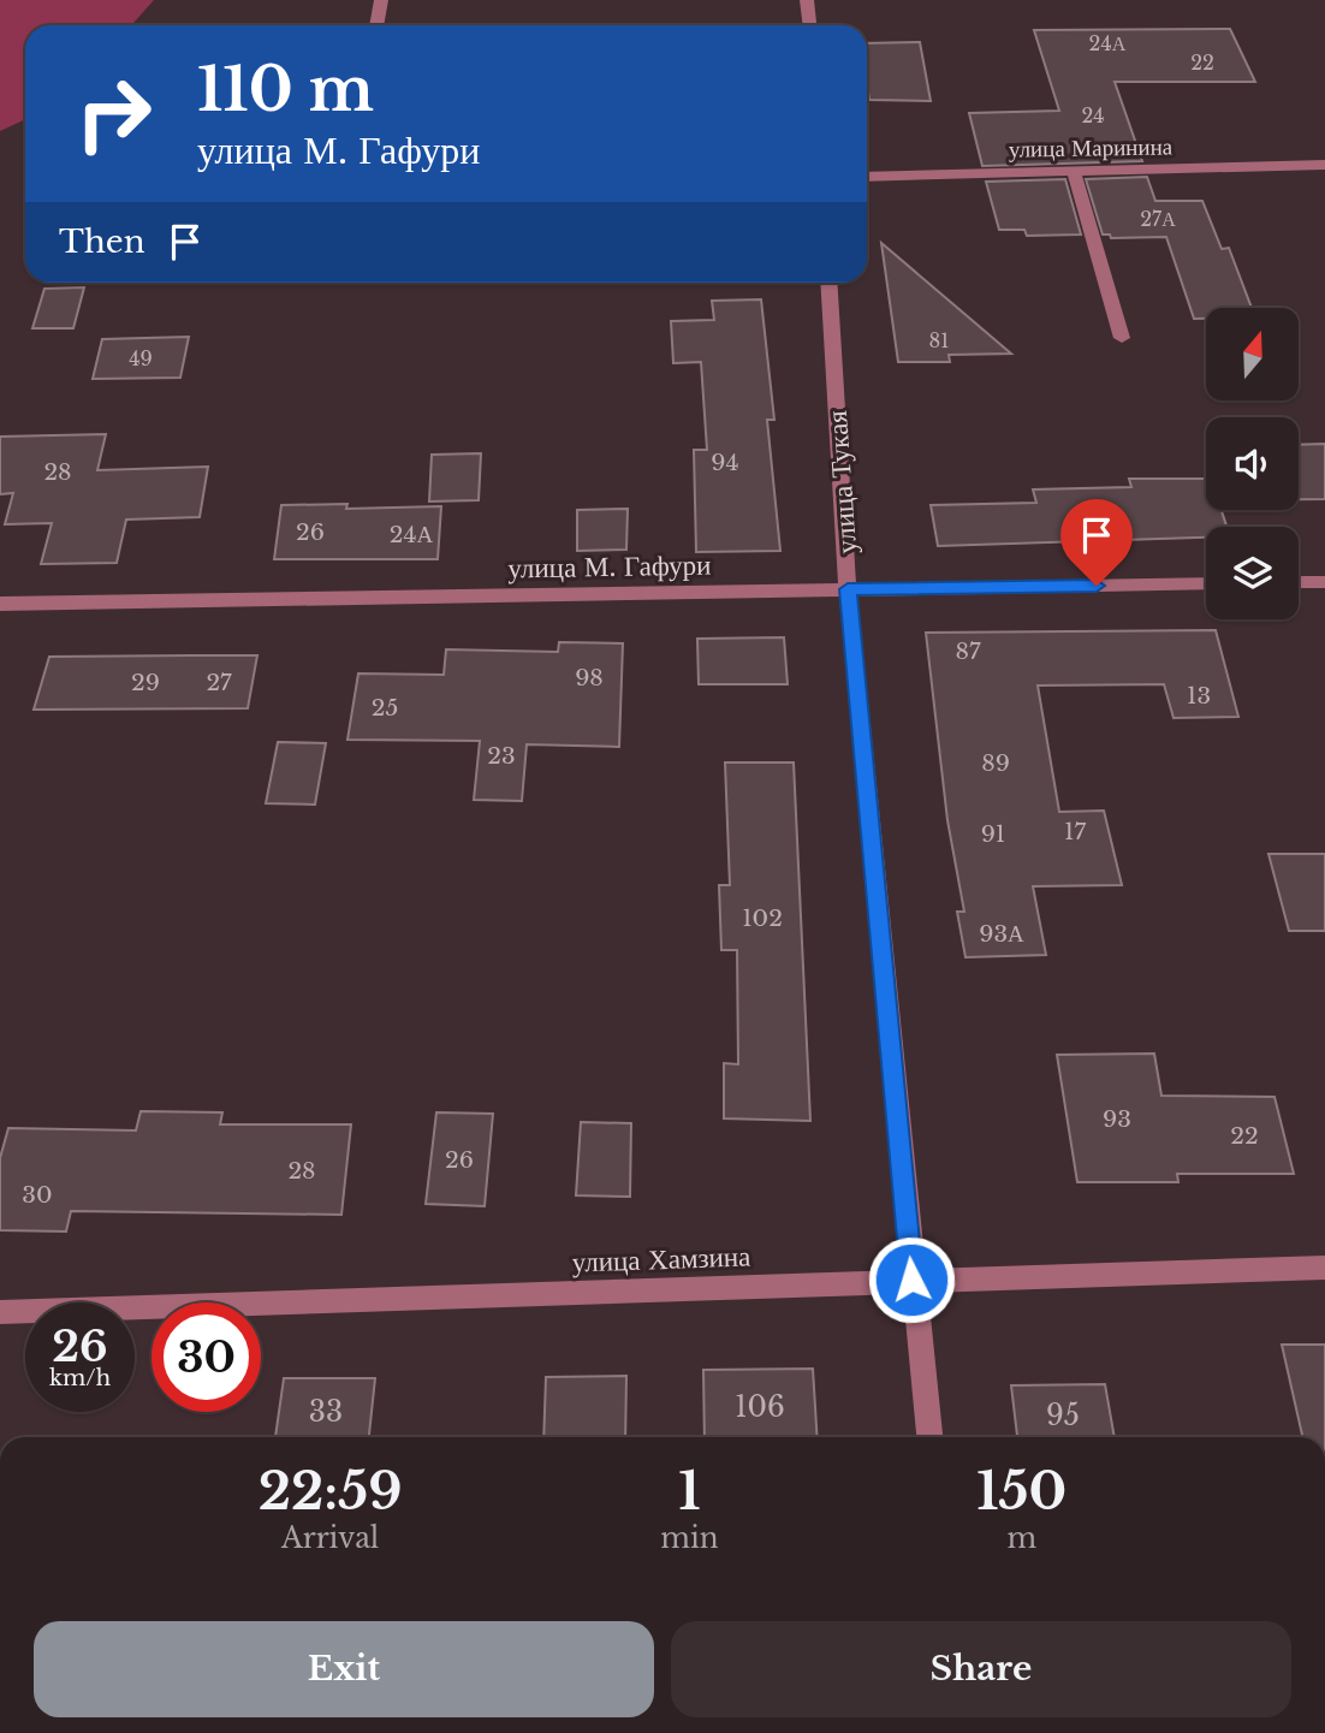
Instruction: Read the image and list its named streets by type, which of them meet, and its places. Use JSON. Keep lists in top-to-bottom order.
{
  "streets": {
    "street": [
      "улица Маринина",
      "улица Тукая",
      "улица М. Гафури",
      "улица Хамзина"
    ]
  },
  "crossings": [
    ["улица Тукая", "улица М. Гафури"],
    ["улица Тукая", "улица Хамзина"]
  ],
  "house_numbers": [
    "24А",
    "22",
    "24",
    "27А",
    "81",
    "49",
    "94",
    "28",
    "26",
    "24А",
    "87",
    "98",
    "29",
    "27",
    "13",
    "25",
    "23",
    "89",
    "17",
    "91",
    "102",
    "93А",
    "93",
    "22",
    "26",
    "28",
    "30",
    "106",
    "33",
    "95"
  ],
  "north": "top",
  "page": {
    "turn": ["110 m", "улица М. Гафури"],
    "then": "Then",
    "speed": "26 km/h",
    "limit": "30",
    "eta": [
      "22:59",
      "Arrival",
      "1",
      "min",
      "150",
      "m"
    ],
    "buttons": ["Exit", "Share"]
  }
}
